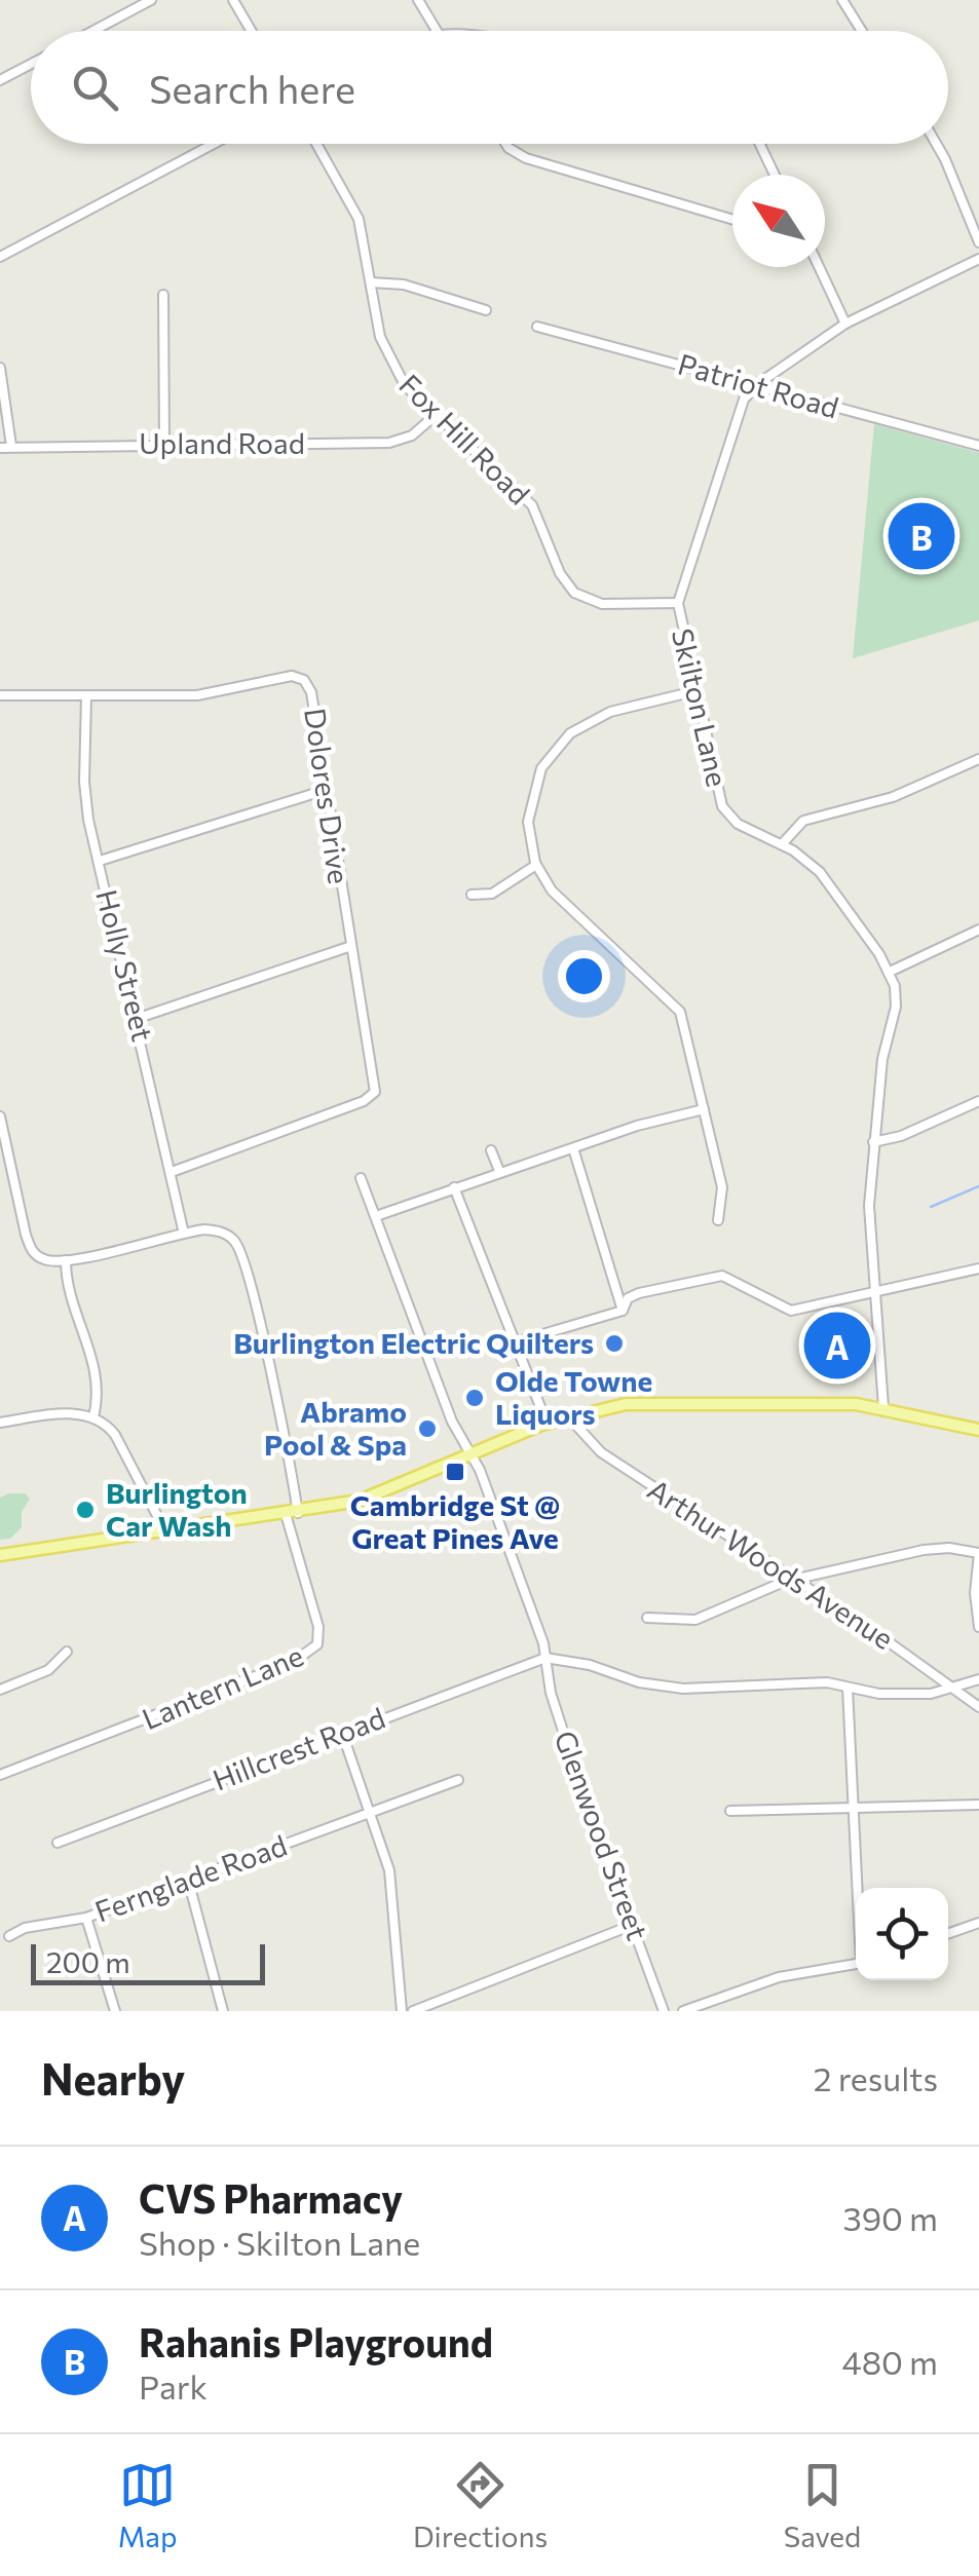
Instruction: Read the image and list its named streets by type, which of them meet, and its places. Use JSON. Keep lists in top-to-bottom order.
{
  "streets": {
    "street": [
      "Patriot Road",
      "Fox Hill Road",
      "Upland Road",
      "Skilton Lane",
      "Dolores Drive",
      "Holly Street",
      "Arthur Woods Avenue",
      "Lantern Lane",
      "Hillcrest Road",
      "Glenwood Street",
      "Fernglade Road"
    ]
  },
  "crossings": [
    ["Patriot Road", "Skilton Lane"],
    ["Fox Hill Road", "Upland Road"],
    ["Fox Hill Road", "Skilton Lane"],
    ["Dolores Drive", "Holly Street"],
    ["Hillcrest Road", "Glenwood Street"]
  ],
  "places": {
    "other": [
      "Burlington Electric Quilters",
      "Olde Towne Liquors",
      "Abramo Pool & Spa",
      "Burlington Car Wash"
    ],
    "transit": ["Cambridge St @ Great Pines Ave"]
  },
  "scale_bar": "200 m",
  "north": "top left",
  "page": {
    "search": "Search here",
    "pins": ["B", "A"],
    "scale": "200 m",
    "heading": ["Nearby", "2 results"],
    "list": [
      {
        "mark": "A",
        "name": "CVS Pharmacy",
        "note": "Shop · Skilton Lane",
        "value": "390 m"
      },
      {
        "mark": "B",
        "name": "Rahanis Playground",
        "note": "Park",
        "value": "480 m"
      }
    ],
    "nav": ["Map", "Directions", "Saved"]
  }
}
